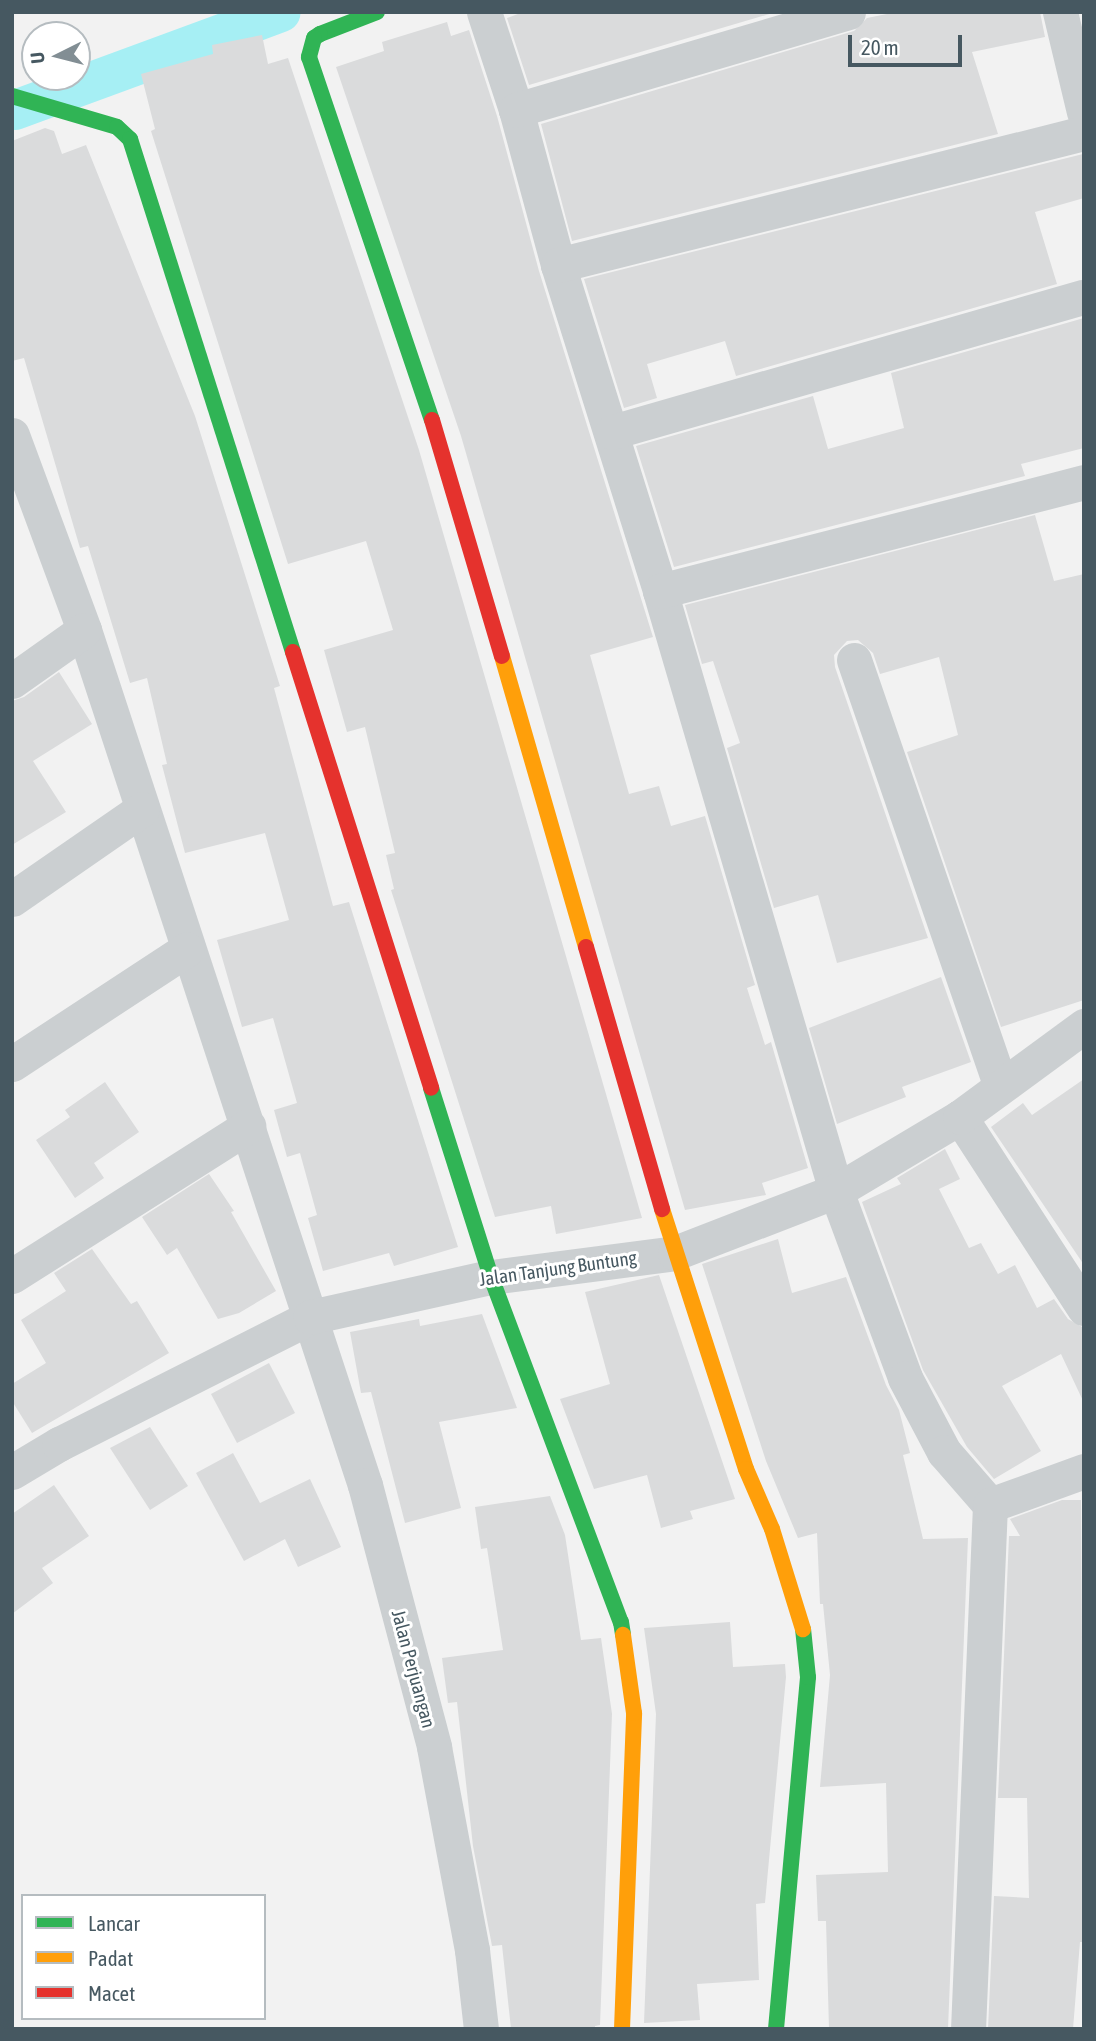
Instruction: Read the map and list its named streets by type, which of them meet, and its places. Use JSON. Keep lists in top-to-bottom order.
{
  "streets": {
    "street": ["Jalan Tanjung Buntung", "Jalan Perjuangan"]
  },
  "crossings": [
    ["Jalan Tanjung Buntung", "Jalan Perjuangan"]
  ],
  "legend": ["Lancar", "Padat", "Macet"],
  "scale_bar": "20 m",
  "north": "left"
}
